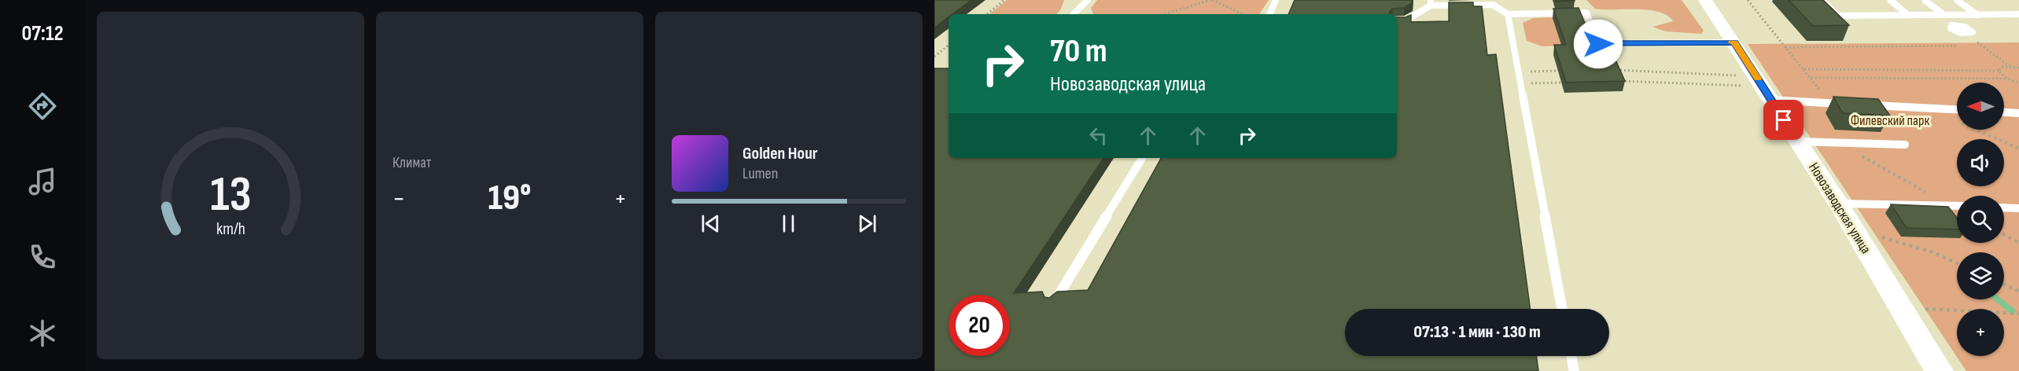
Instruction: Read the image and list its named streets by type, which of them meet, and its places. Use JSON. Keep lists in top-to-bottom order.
{
  "streets": {
    "street": ["Новозаводская улица"]
  },
  "parks": ["Филевский парк"],
  "north": "left",
  "page": {
    "tabs": "07:12",
    "tile": "Климат",
    "turn": ["70 m", "Новозаводская улица"],
    "map_buttons": "+",
    "song": ["Golden Hour", "Lumen"],
    "heat": ["−", "19°", "+"],
    "limit": "20",
    "trip": "07:13 · 1 мин · 130 m",
    "gauge": ["13", "km/h"]
  }
}
